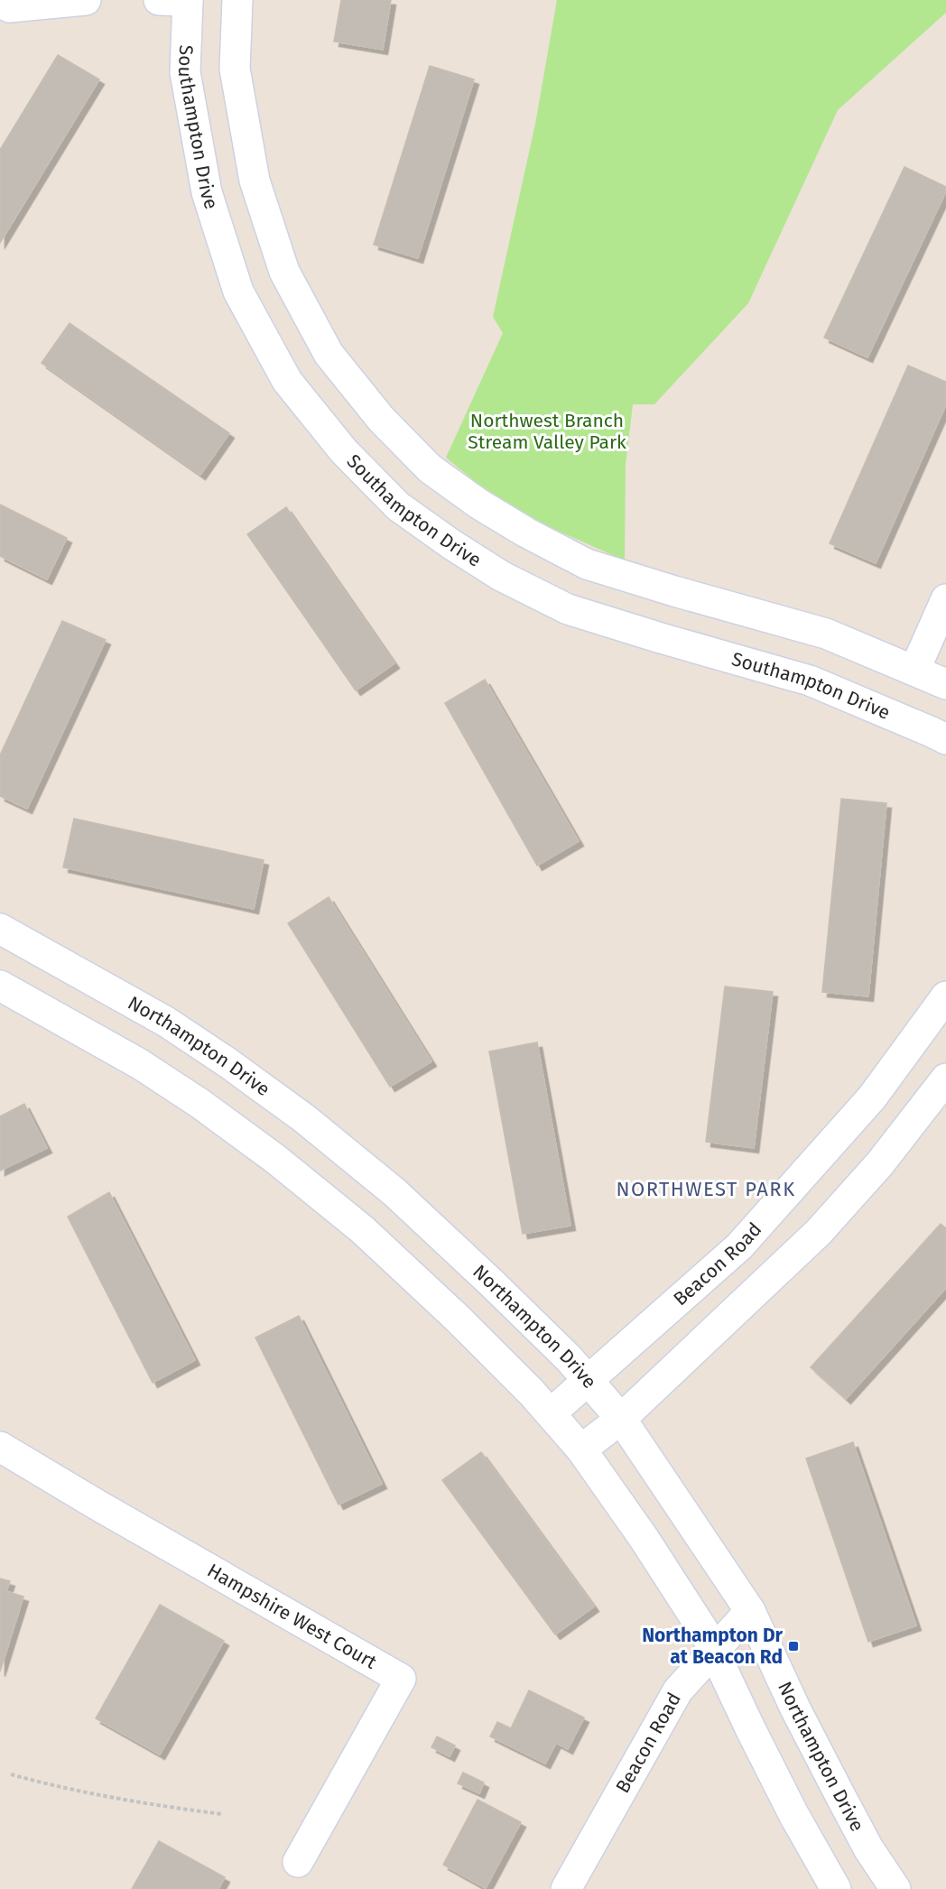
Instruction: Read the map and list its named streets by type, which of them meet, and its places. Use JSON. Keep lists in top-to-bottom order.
{
  "streets": {
    "street": [
      "Southampton Drive",
      "Northampton Drive",
      "Beacon Road",
      "Hampshire West Court"
    ]
  },
  "crossings": [
    ["Northampton Drive", "Beacon Road"]
  ],
  "districts": ["NORTHWEST PARK"],
  "parks": ["Northwest Branch Stream Valley Park"],
  "places": {
    "transit": ["Northampton Dr at Beacon Rd"]
  }
}
